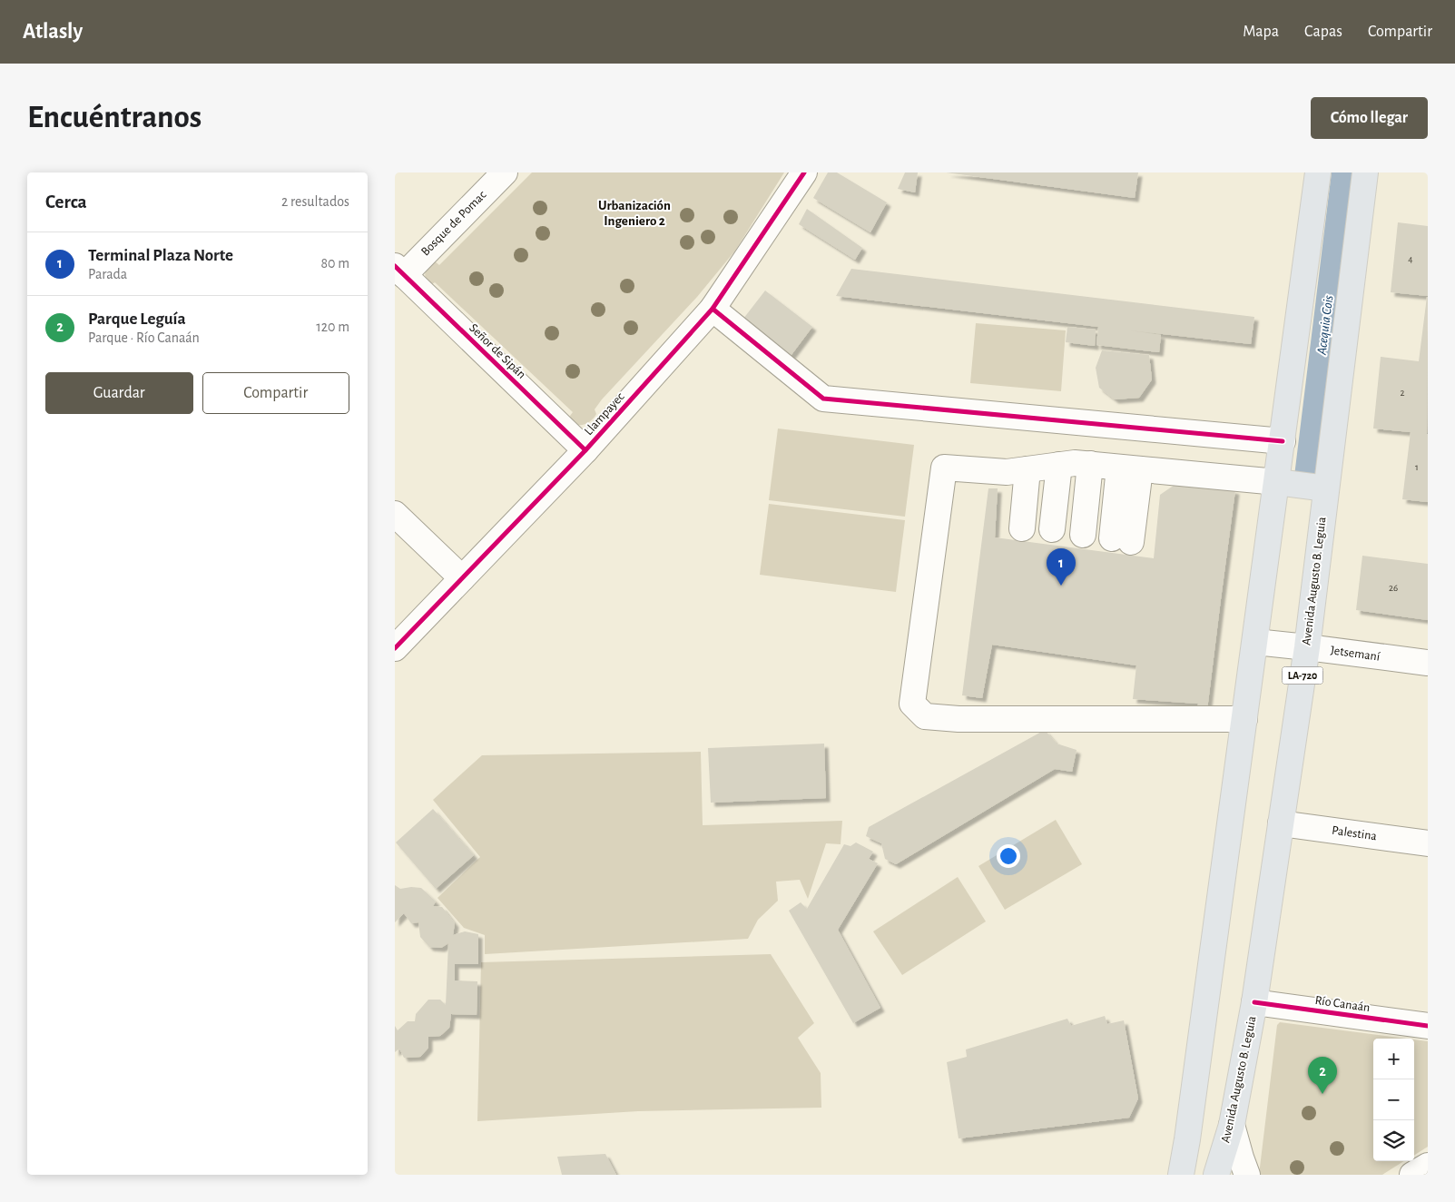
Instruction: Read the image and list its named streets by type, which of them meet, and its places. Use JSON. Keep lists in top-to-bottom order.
{
  "streets": {
    "main road": ["Avenida Augusto B. Leguia", "LA-720"],
    "street": [
      "Bosque de Pomac",
      "Señor de Sipán",
      "Llampayec",
      "Jetsemaní",
      "Palestina",
      "Río Canaán"
    ]
  },
  "crossings": [
    ["Bosque de Pomac", "Señor de Sipán"],
    ["Señor de Sipán", "Llampayec"],
    ["Avenida Augusto B. Leguia", "Jetsemaní"],
    ["Avenida Augusto B. Leguia", "Palestina"],
    ["Avenida Augusto B. Leguia", "Río Canaán"]
  ],
  "districts": ["Urbanización Ingeniero 2"],
  "water": ["Acequia Cois"],
  "house_numbers": [
    "4",
    "2",
    "1",
    "26"
  ],
  "page": {
    "header": "Atlasly",
    "nav": ["Mapa", "Capas", "Compartir"],
    "buttons": [
      "Cómo llegar",
      ["Guardar", "Compartir"]
    ],
    "title": "Encuéntranos",
    "heading": ["Cerca", "2 resultados"],
    "list": [
      {
        "mark": "1",
        "name": "Terminal Plaza Norte",
        "note": "Parada",
        "value": "80 m"
      },
      {
        "mark": "2",
        "name": "Parque Leguía",
        "note": "Parque · Río Canaán",
        "value": "120 m"
      }
    ],
    "pins": ["1", "2"],
    "map_buttons": ["+", "−"]
  }
}
